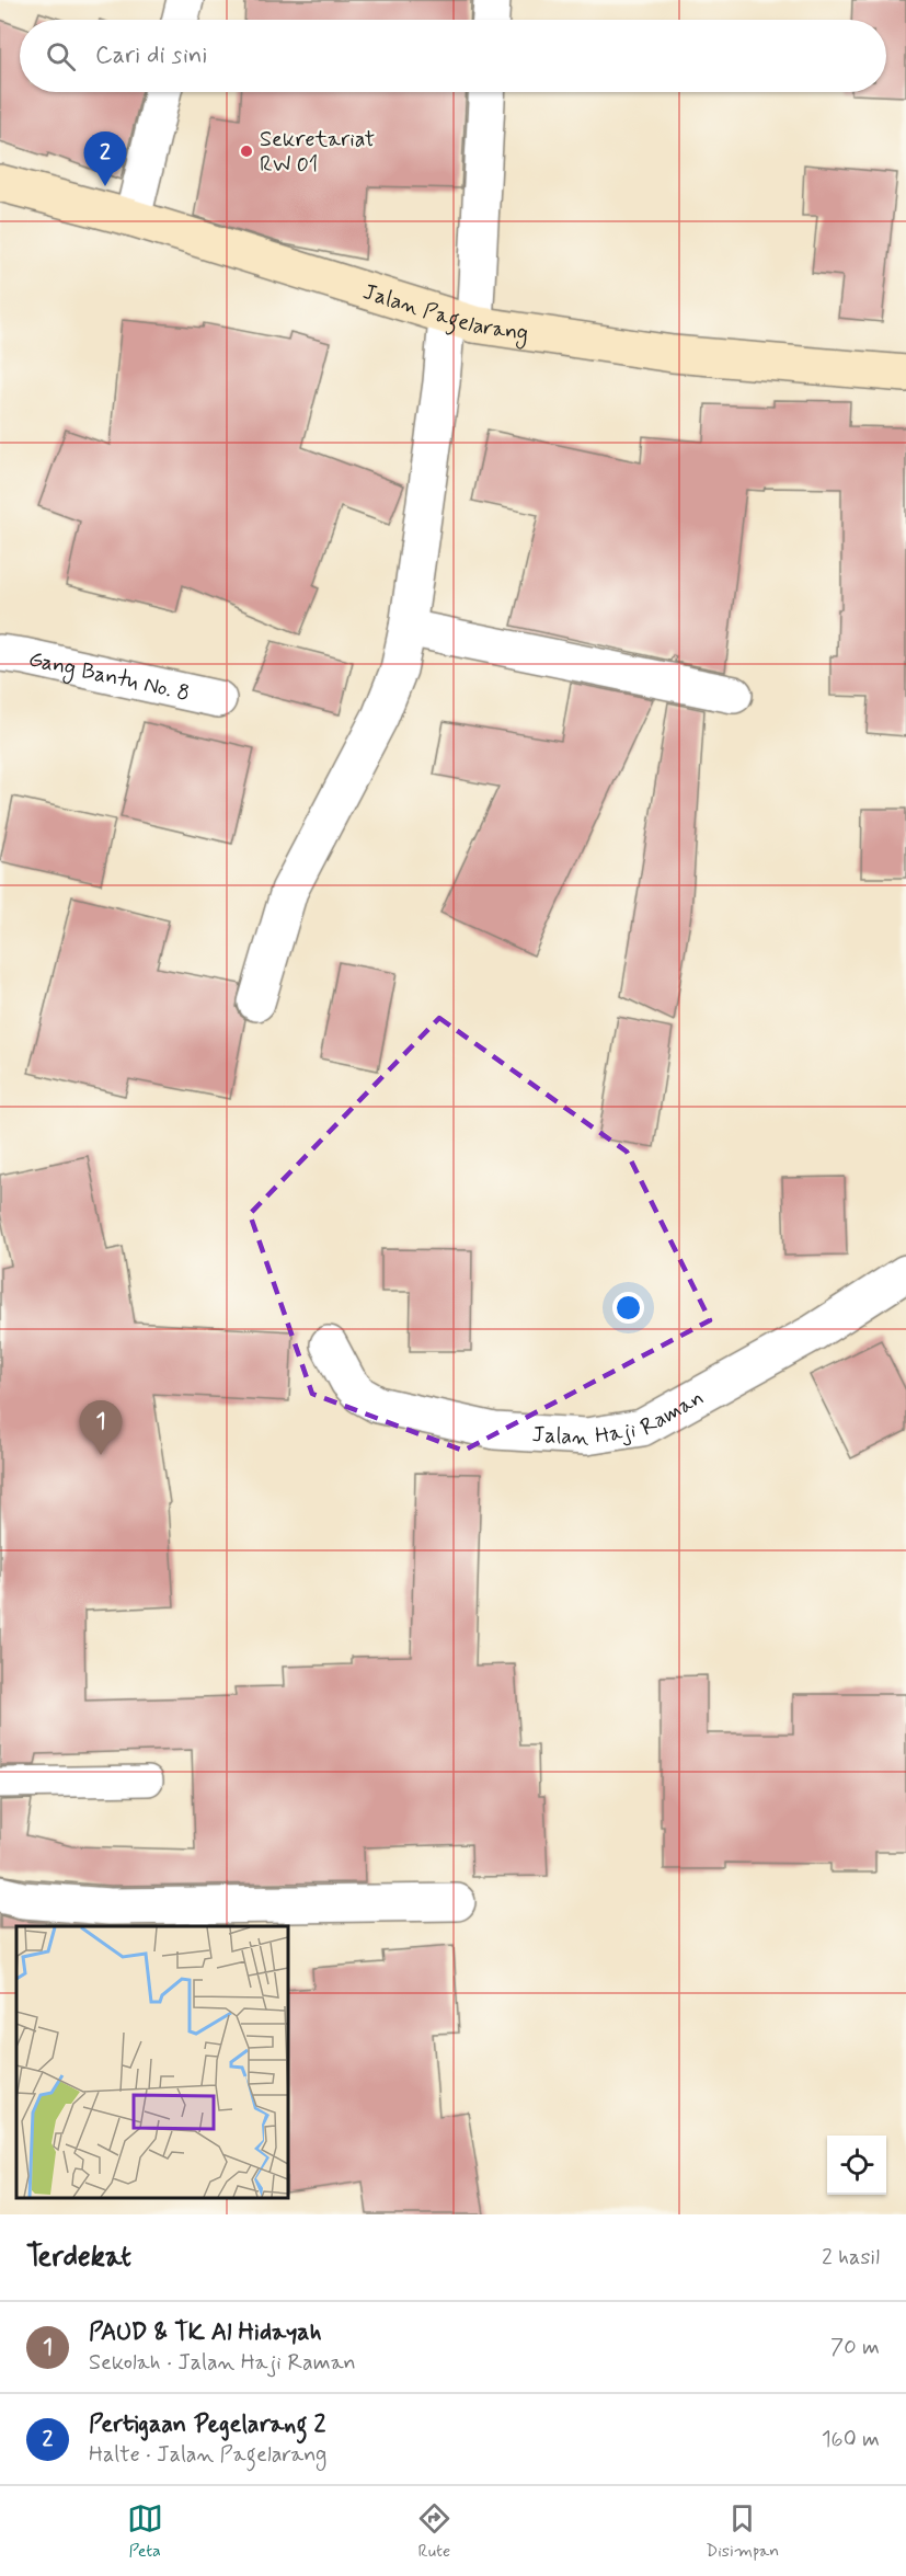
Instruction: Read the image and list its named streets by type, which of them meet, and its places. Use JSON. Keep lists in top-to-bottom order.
{
  "streets": {
    "street": ["Jalan Pagelarang", "Gang Bantu No. 8", "Jalan Haji Raman"]
  },
  "places": ["Sekretariat RW 01"],
  "page": {
    "search": "Cari di sini",
    "pins": ["2", "1"],
    "heading": ["Terdekat", "2 hasil"],
    "list": [
      {
        "mark": "1",
        "name": "PAUD & TK Al Hidayah",
        "note": "Sekolah · Jalan Haji Raman",
        "value": "70 m"
      },
      {
        "mark": "2",
        "name": "Pertigaan Pegelarang 2",
        "note": "Halte · Jalan Pagelarang",
        "value": "160 m"
      }
    ],
    "nav": ["Peta", "Rute", "Disimpan"]
  }
}
